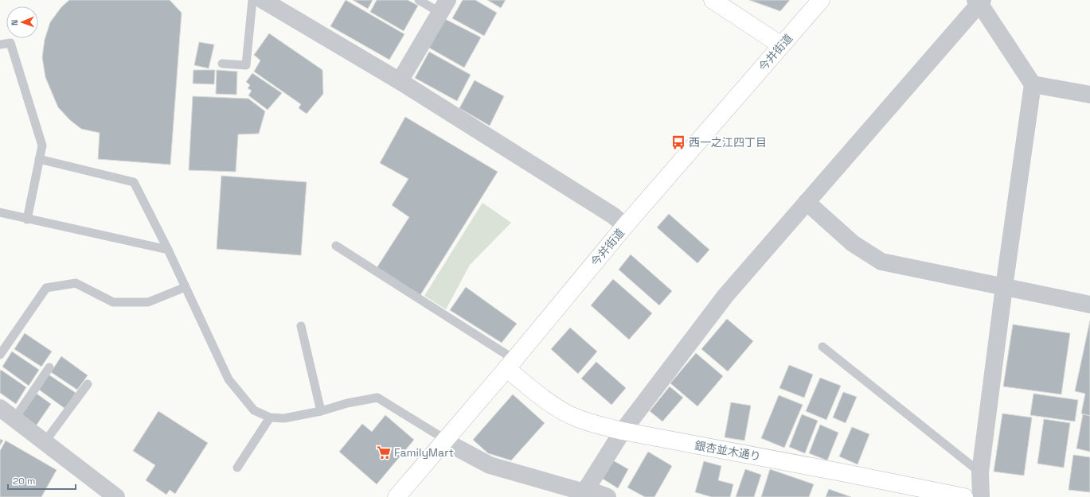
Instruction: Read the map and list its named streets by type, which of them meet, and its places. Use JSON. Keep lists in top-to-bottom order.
{
  "streets": {
    "street": ["今井街道", "銀杏並木通り"]
  },
  "crossings": [
    ["今井街道", "銀杏並木通り"]
  ],
  "places": {
    "bus stop": ["西一之江四丁目"],
    "supermarket": ["FamilyMart"]
  },
  "scale_bar": "20 m",
  "north": "left"
}
